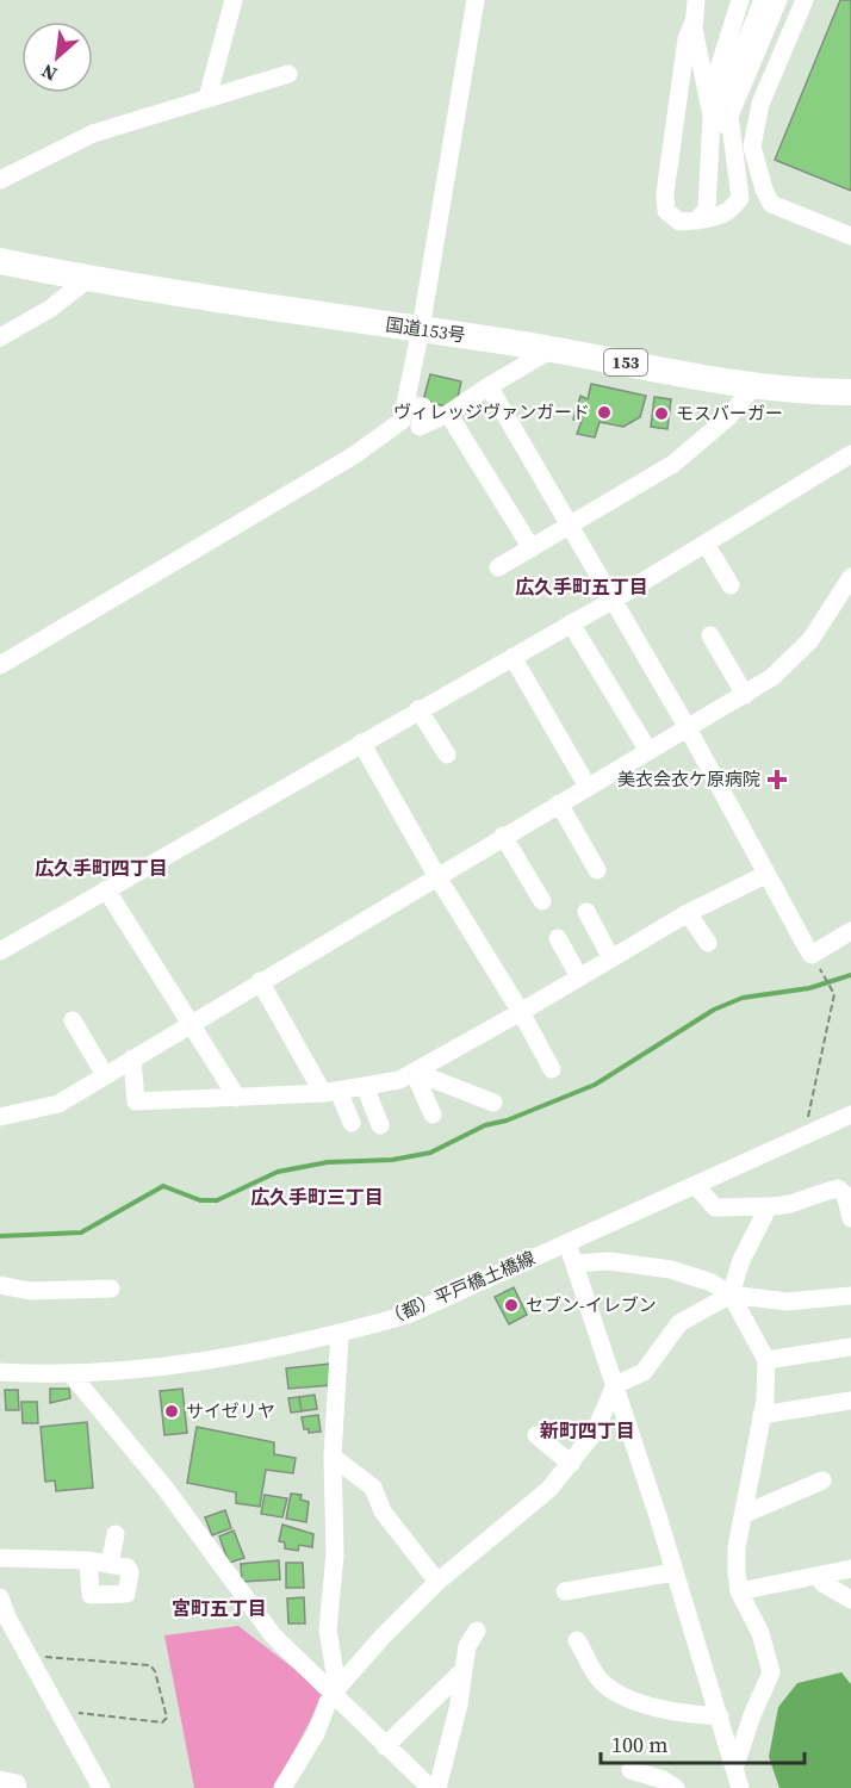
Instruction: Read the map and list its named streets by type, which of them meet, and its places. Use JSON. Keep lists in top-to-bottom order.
{
  "streets": {
    "highway": ["国道153号", "153"],
    "street": ["（都）平戸橋土橋線"]
  },
  "districts": [
    "広久手町五丁目",
    "広久手町四丁目",
    "広久手町三丁目",
    "新町四丁目",
    "宮町五丁目"
  ],
  "places": {
    "other": [
      "ヴィレッジヴァンガード",
      "モスバーガー",
      "セブン-イレブン",
      "サイゼリヤ"
    ],
    "health": ["美衣会衣ケ原病院"]
  },
  "scale_bar": "100 m",
  "north": "bottom left"
}
